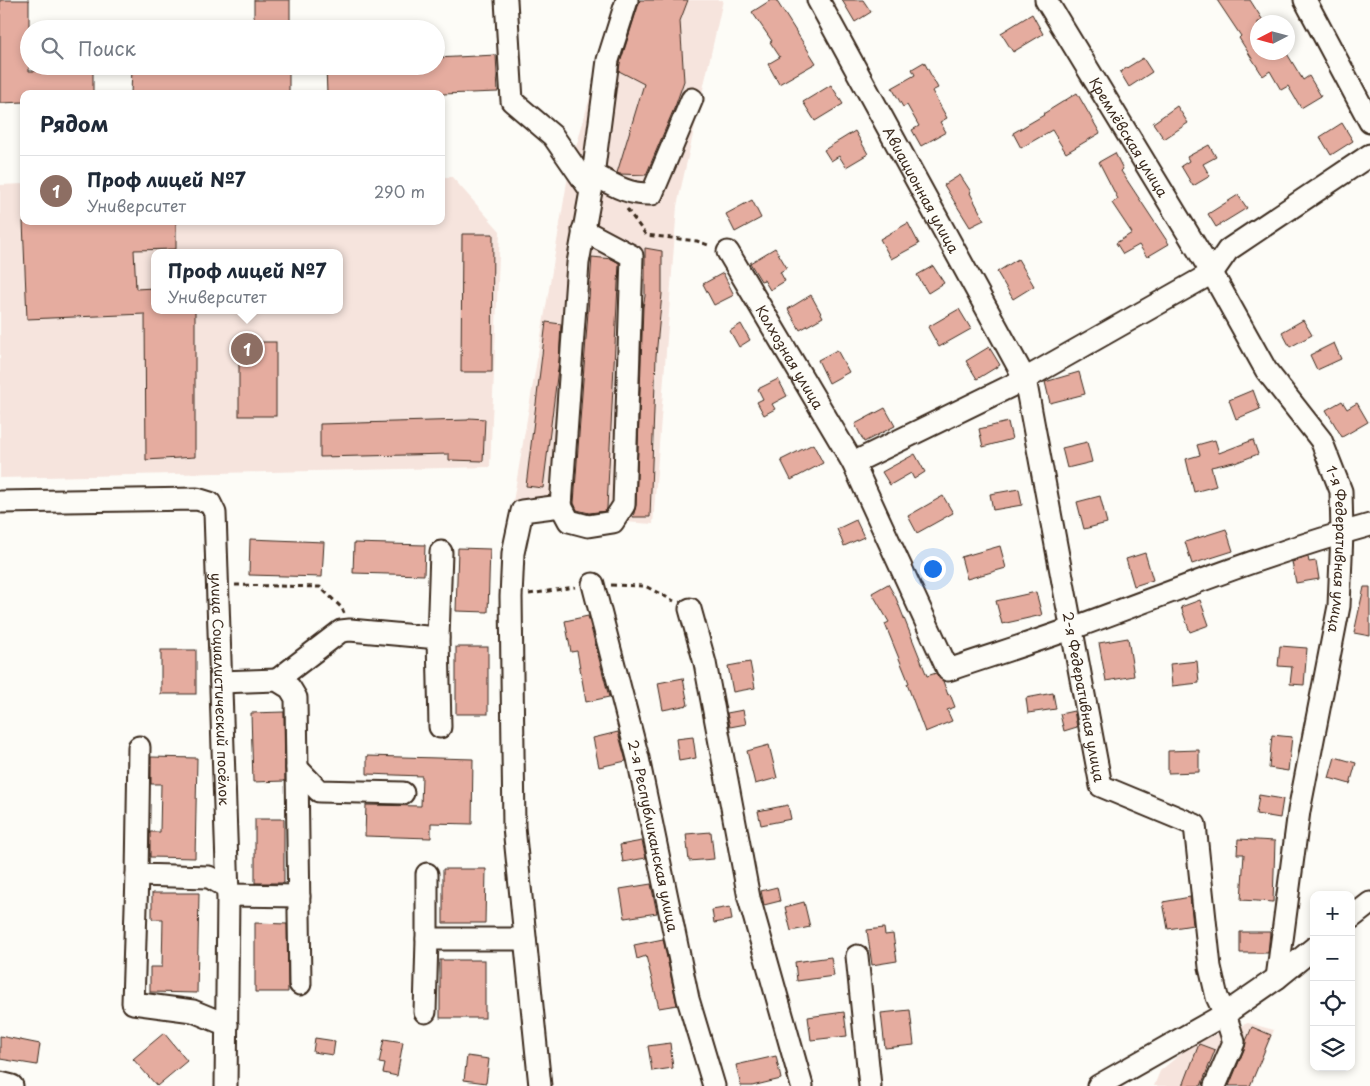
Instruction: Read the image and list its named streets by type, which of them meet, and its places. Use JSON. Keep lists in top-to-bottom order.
{
  "streets": {
    "street": [
      "Кремлёвская улица",
      "Авиационная улица",
      "Колхозная улица",
      "1-я Федеративная улица",
      "улица Социалистический посёлок",
      "2-я Федеративная улица",
      "2-я Республиканская улица"
    ]
  },
  "crossings": [
    ["Кремлёвская улица", "1-я Федеративная улица"],
    ["Авиационная улица", "2-я Федеративная улица"]
  ],
  "north": "left",
  "page": {
    "search": "Поиск",
    "heading": "Рядом",
    "list": [
      {
        "mark": "1",
        "name": "Проф лицей №7",
        "note": "Университет",
        "value": "290 m"
      }
    ],
    "popup": ["Проф лицей №7", "Университет"],
    "pins": "1",
    "map_buttons": ["+", "−"]
  }
}
